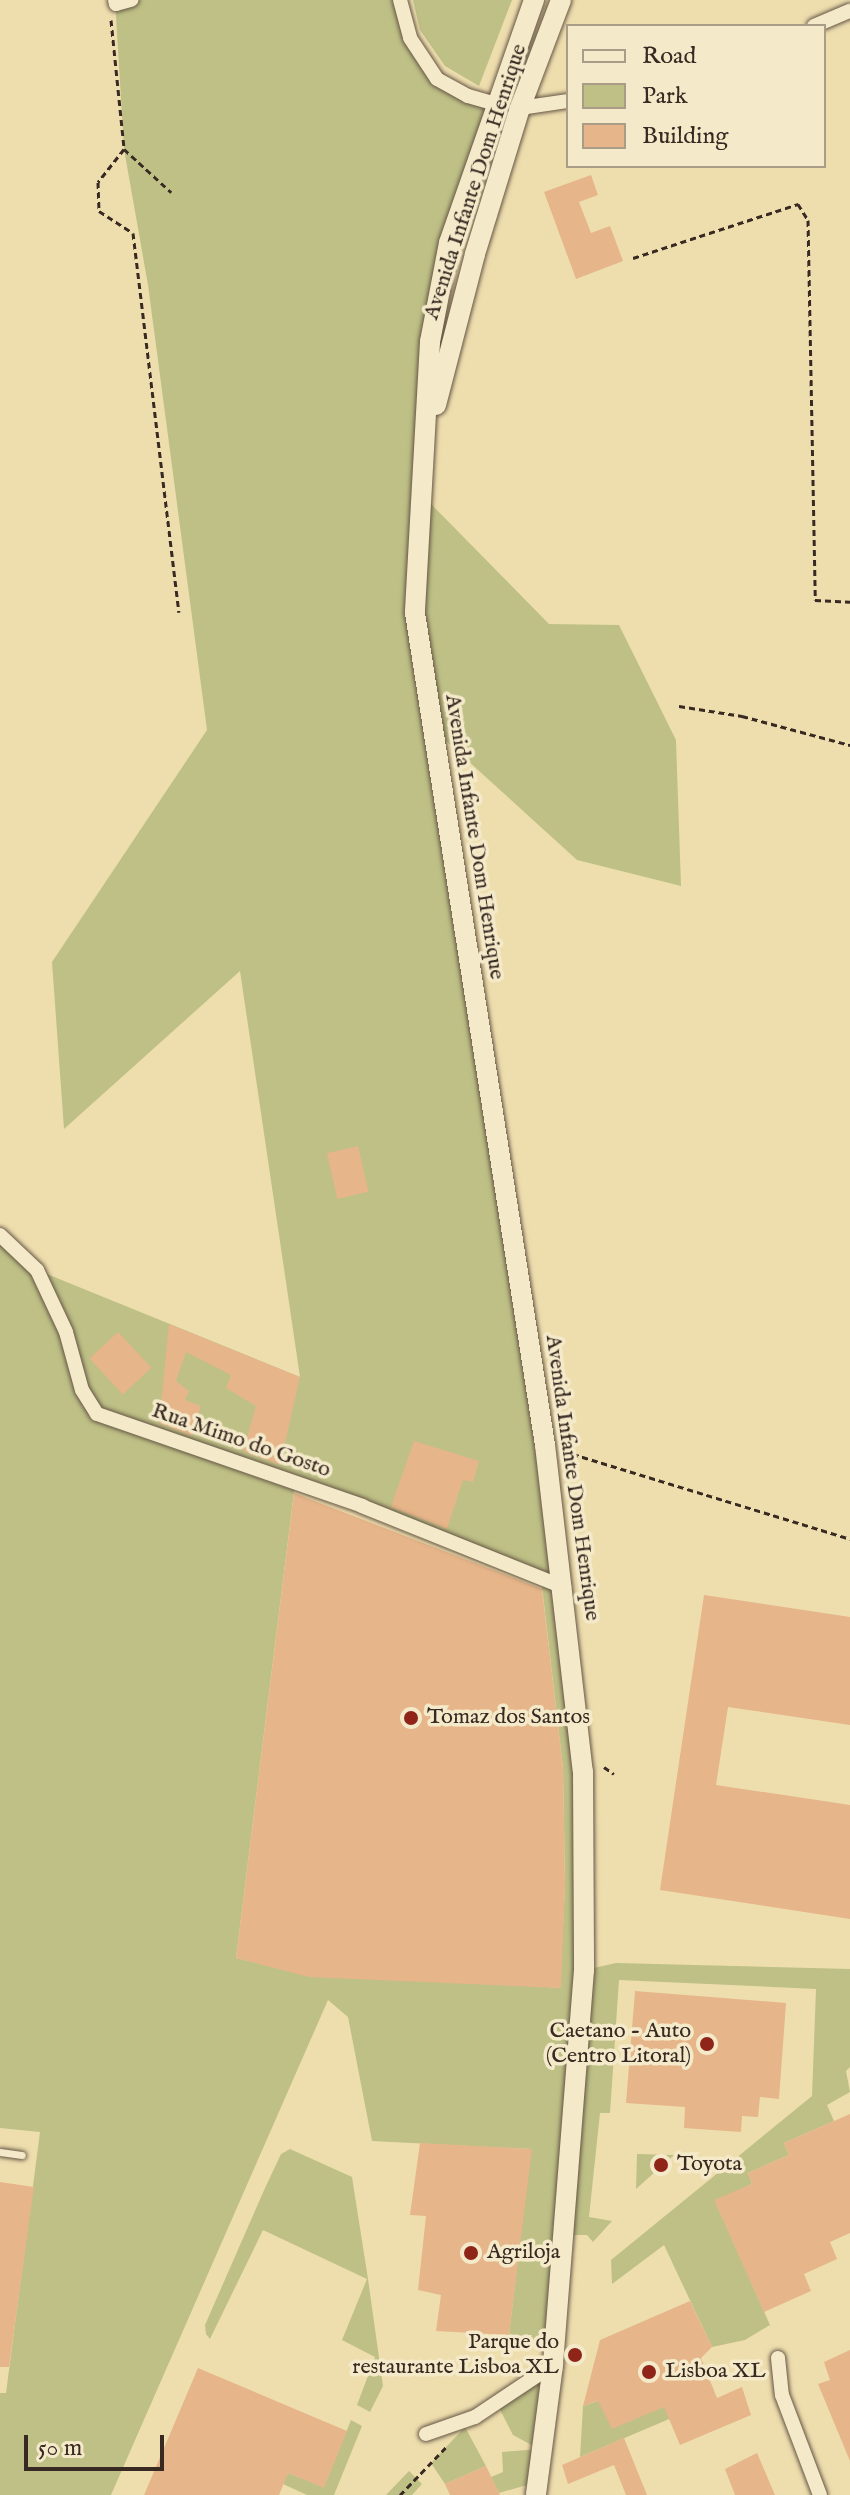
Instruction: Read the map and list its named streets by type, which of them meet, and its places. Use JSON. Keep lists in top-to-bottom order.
{
  "streets": {
    "main road": ["Avenida Infante Dom Henrique"],
    "street": ["Rua Mimo do Gosto"]
  },
  "crossings": [
    ["Avenida Infante Dom Henrique", "Rua Mimo do Gosto"]
  ],
  "places": [
    "Tomaz dos Santos",
    "Caetano - Auto (Centro Litoral)",
    "Toyota",
    "Agriloja",
    "Parque do restaurante Lisboa XL",
    "Lisboa XL"
  ],
  "legend": ["Road", "Park", "Building"],
  "scale_bar": "50 m"
}
